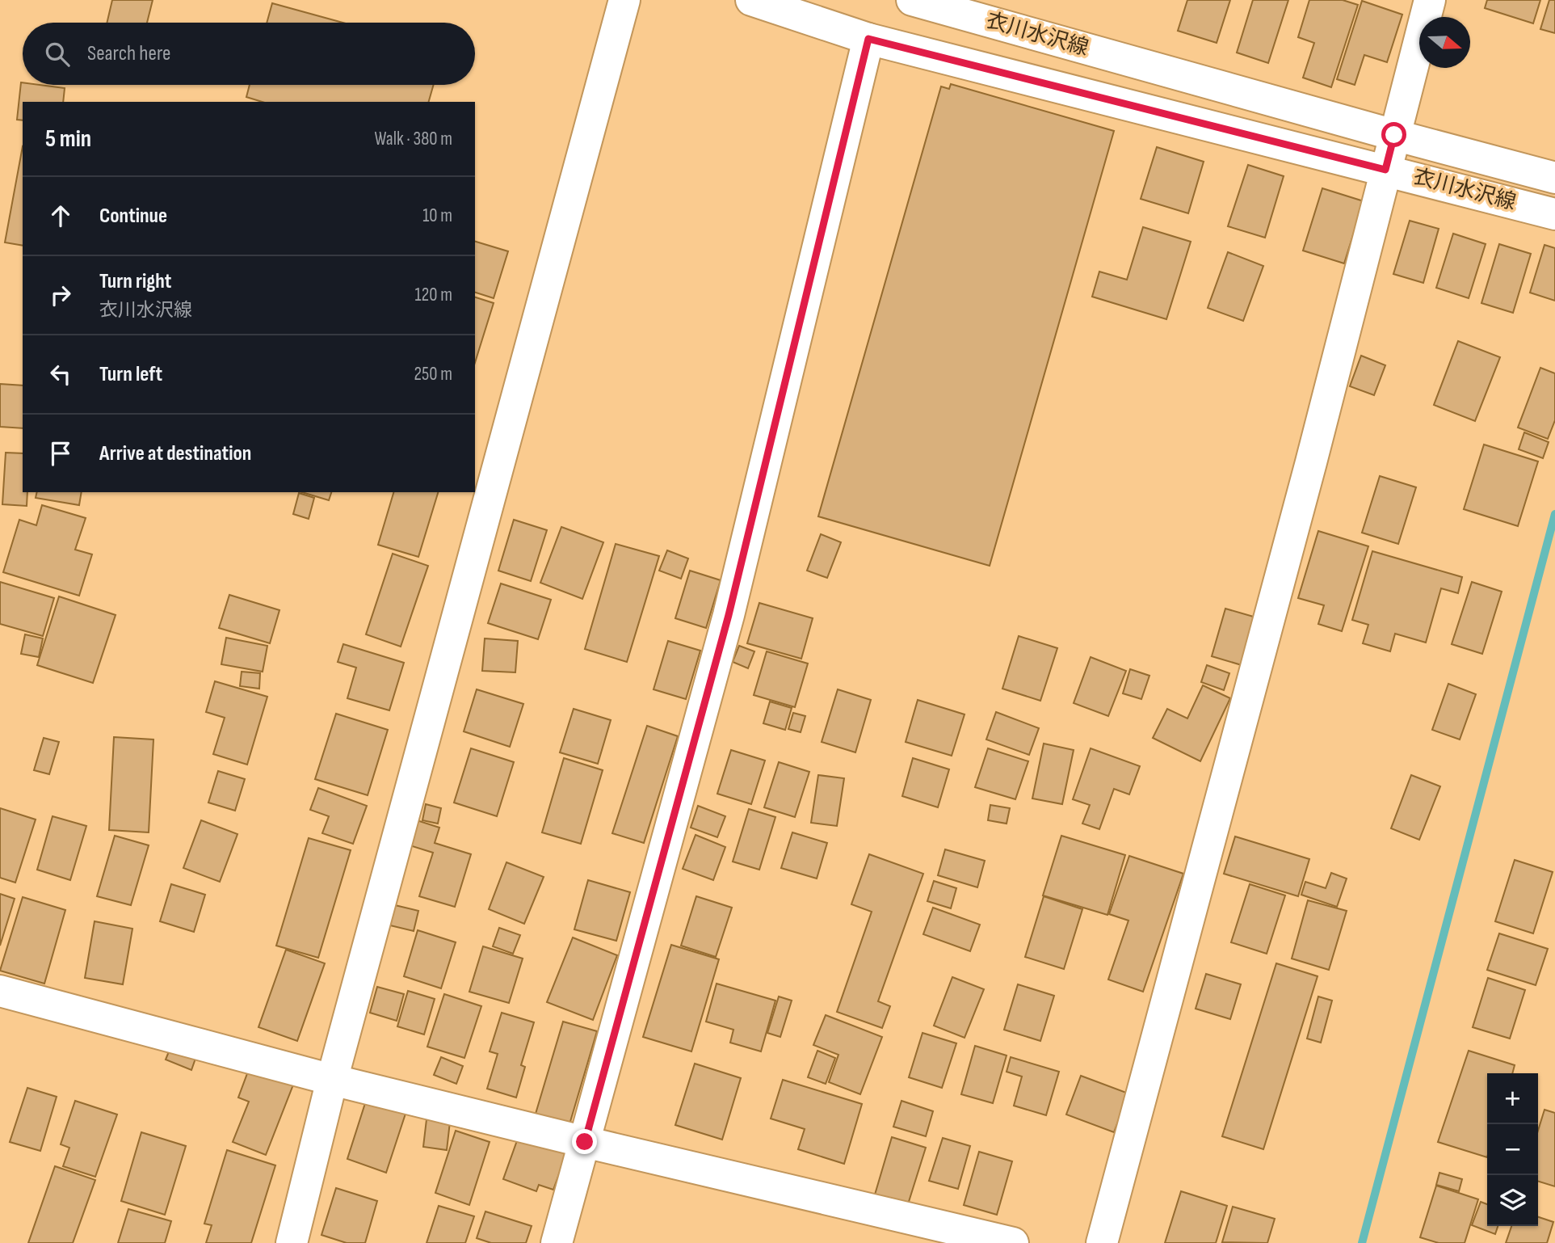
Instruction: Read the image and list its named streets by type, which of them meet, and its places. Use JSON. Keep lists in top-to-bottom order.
{
  "streets": {
    "street": ["衣川水沢線"]
  },
  "north": "right",
  "page": {
    "search": "Search here",
    "heading": ["5 min", "Walk · 380 m"],
    "list": [
      ["Continue", "10 m"],
      ["Turn right", "衣川水沢線", "120 m"],
      ["Turn left", "250 m"],
      "Arrive at destination"
    ],
    "map_buttons": ["+", "−"]
  }
}
